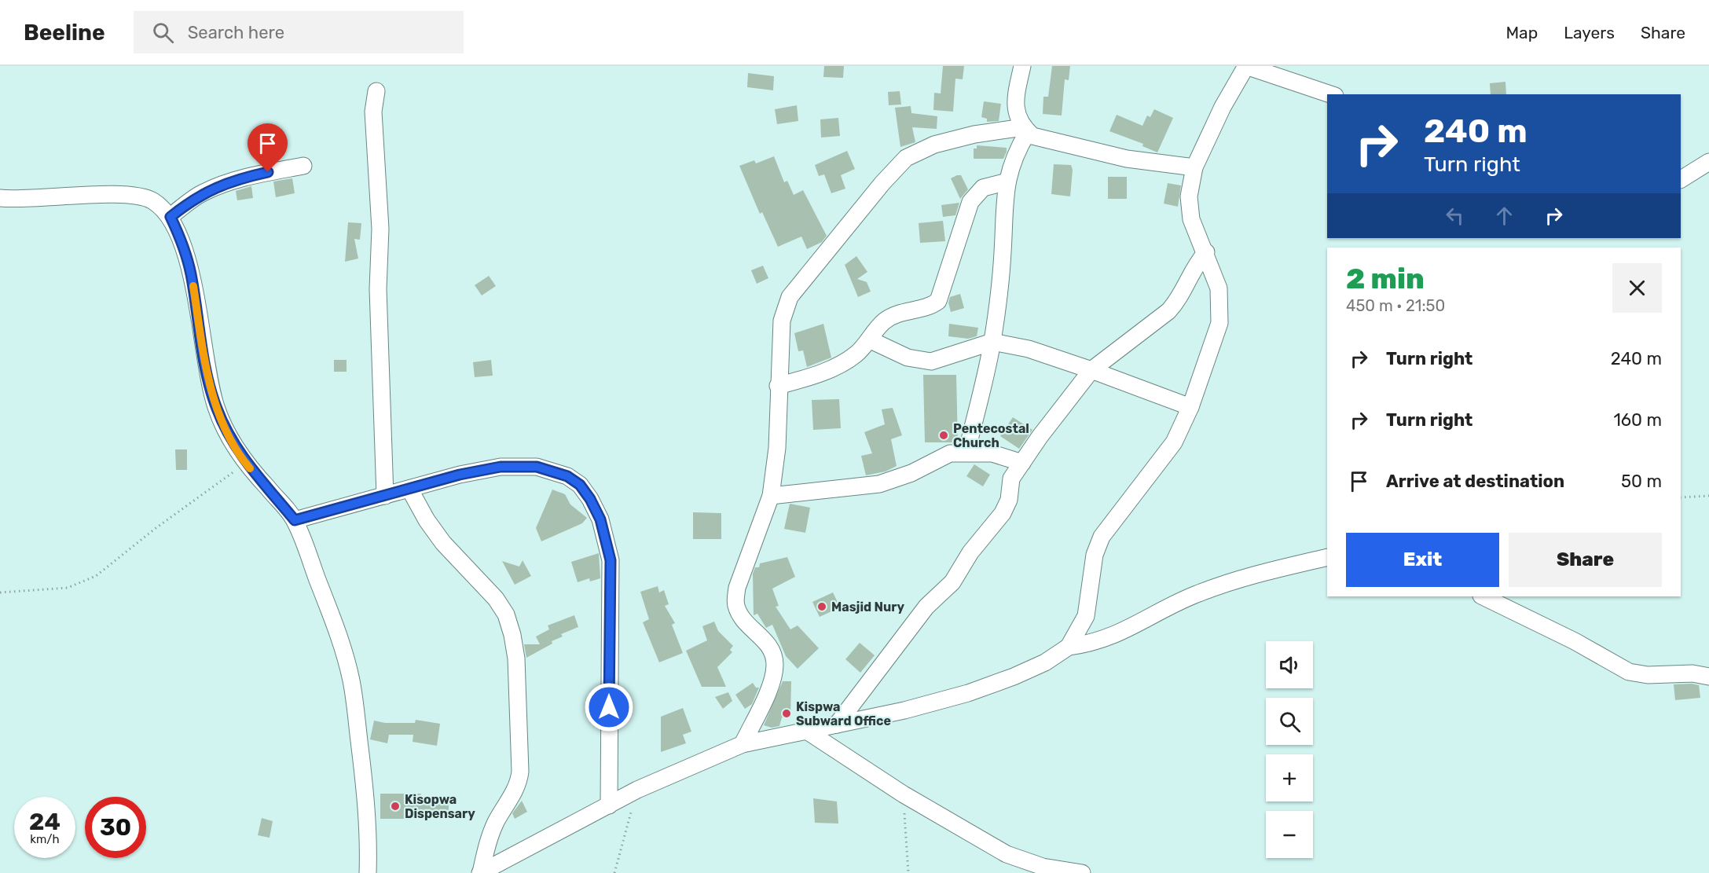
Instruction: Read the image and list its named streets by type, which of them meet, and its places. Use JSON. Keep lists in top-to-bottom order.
{
  "places": [
    "Pentecostal Church",
    "Masjid Nury",
    "Kispwa Subward Office",
    "Kisopwa Dispensary"
  ],
  "page": {
    "header": "Beeline",
    "search": "Search here",
    "nav": ["Map", "Layers", "Share"],
    "turn": ["240 m", "Turn right"],
    "heading": ["2 min", "450 m · 21:50"],
    "list": [
      {
        "name": "Turn right",
        "value": "240 m"
      },
      {
        "name": "Turn right",
        "value": "160 m"
      },
      {
        "name": "Arrive at destination",
        "value": "50 m"
      }
    ],
    "buttons": ["Exit", "Share"],
    "map_buttons": ["+", "−"],
    "speed": "24 km/h",
    "limit": "30"
  }
}
